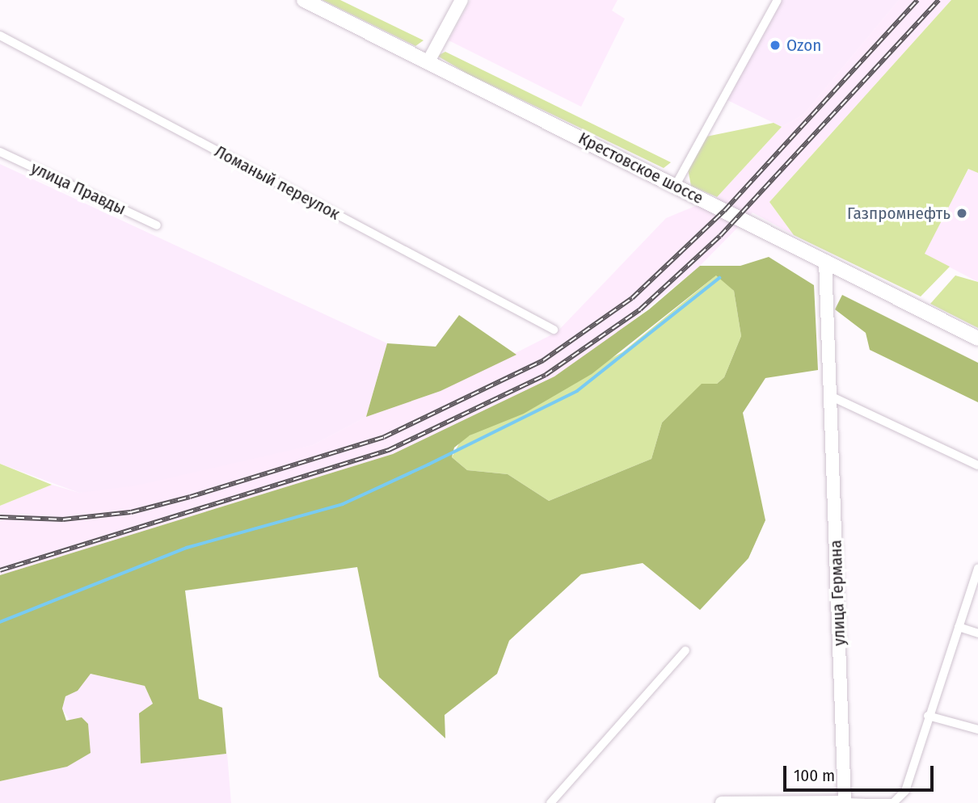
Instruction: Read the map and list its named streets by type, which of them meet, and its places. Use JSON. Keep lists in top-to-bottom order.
{
  "streets": {
    "main road": ["Крестовское шоссе"],
    "street": ["Ломаный переулок", "улица Правды", "улица Германа"]
  },
  "crossings": [
    ["Крестовское шоссе", "улица Германа"]
  ],
  "places": ["Ozon", "Газпромнефть"],
  "scale_bar": "100 m"
}
